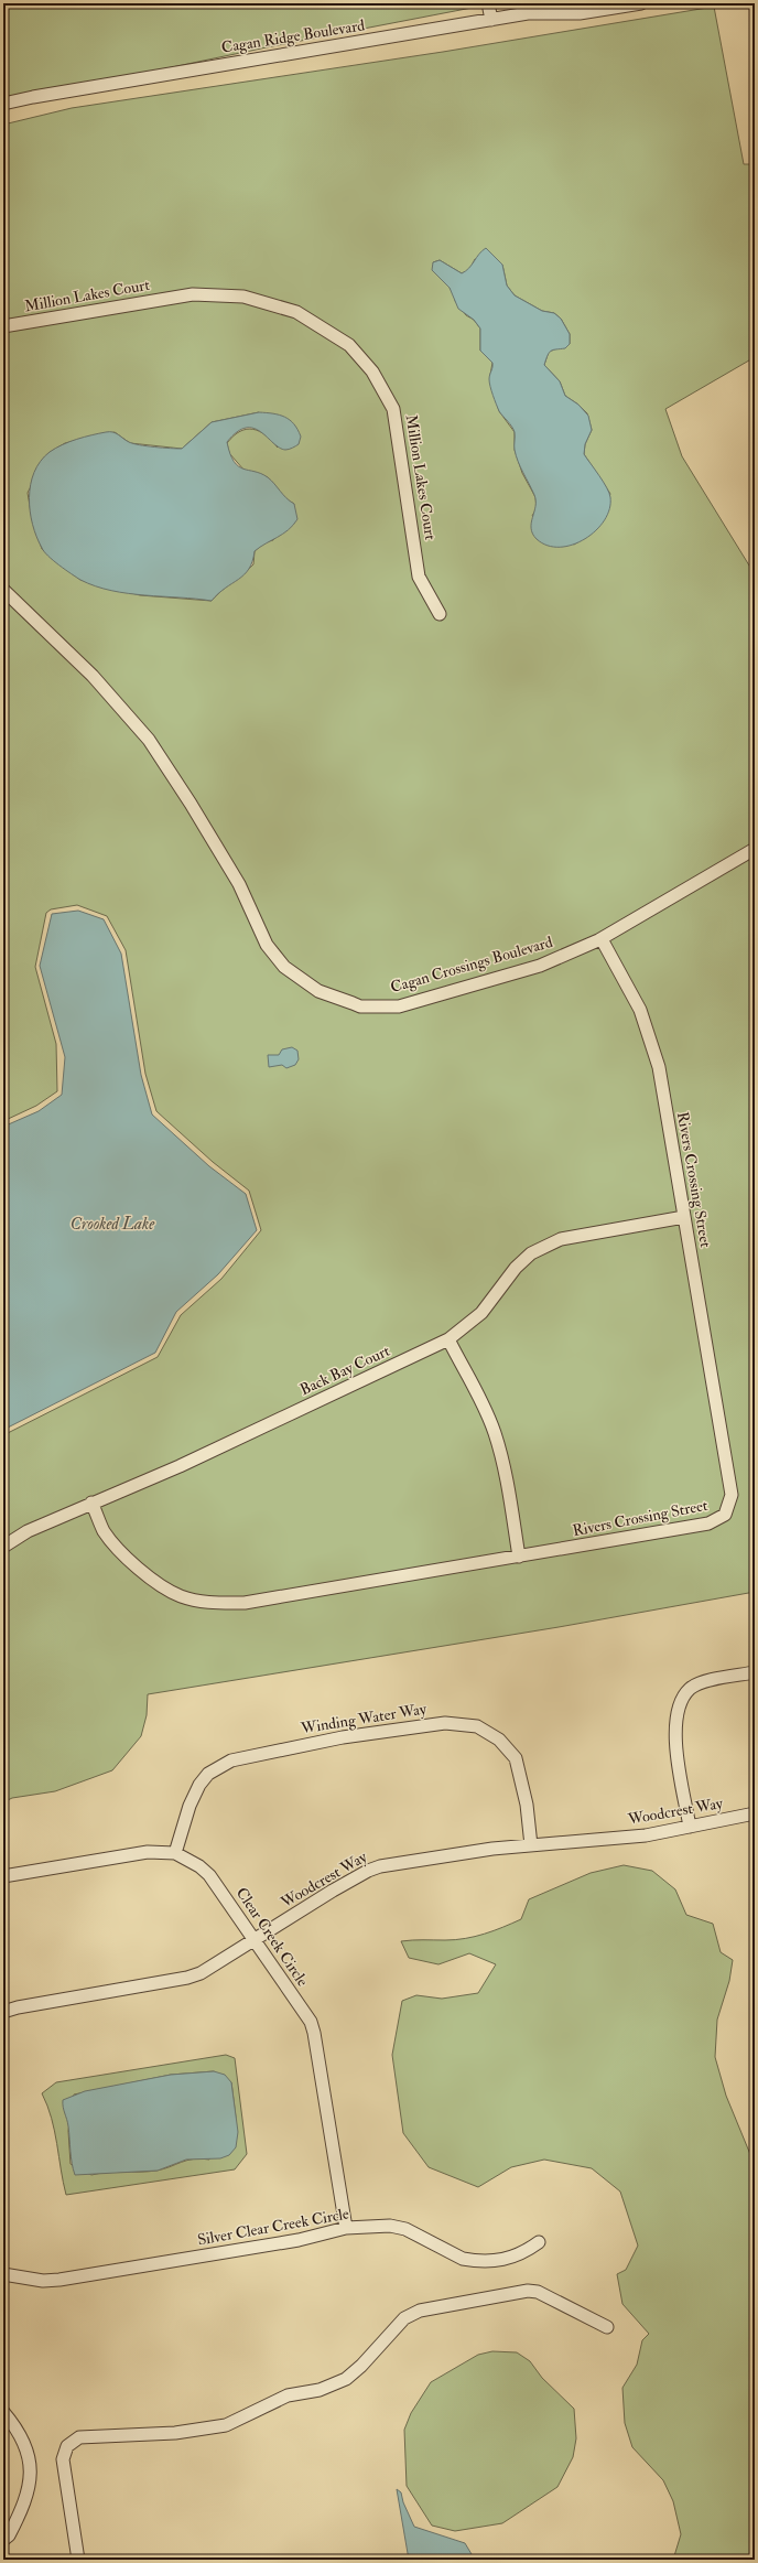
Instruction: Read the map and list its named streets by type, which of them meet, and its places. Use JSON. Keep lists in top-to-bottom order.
{
  "streets": {
    "street": [
      "Cagan Ridge Boulevard",
      "Million Lakes Court",
      "Cagan Crossings Boulevard",
      "Rivers Crossing Street",
      "Back Bay Court",
      "Winding Water Way",
      "Woodcrest Way",
      "Clear Creek Circle",
      "Silver Clear Creek Circle"
    ]
  },
  "crossings": [
    ["Cagan Crossings Boulevard", "Rivers Crossing Street"],
    ["Rivers Crossing Street", "Back Bay Court"],
    ["Winding Water Way", "Woodcrest Way"],
    ["Winding Water Way", "Clear Creek Circle"],
    ["Woodcrest Way", "Clear Creek Circle"],
    ["Clear Creek Circle", "Silver Clear Creek Circle"]
  ],
  "water": ["Crooked Lake"]
}
